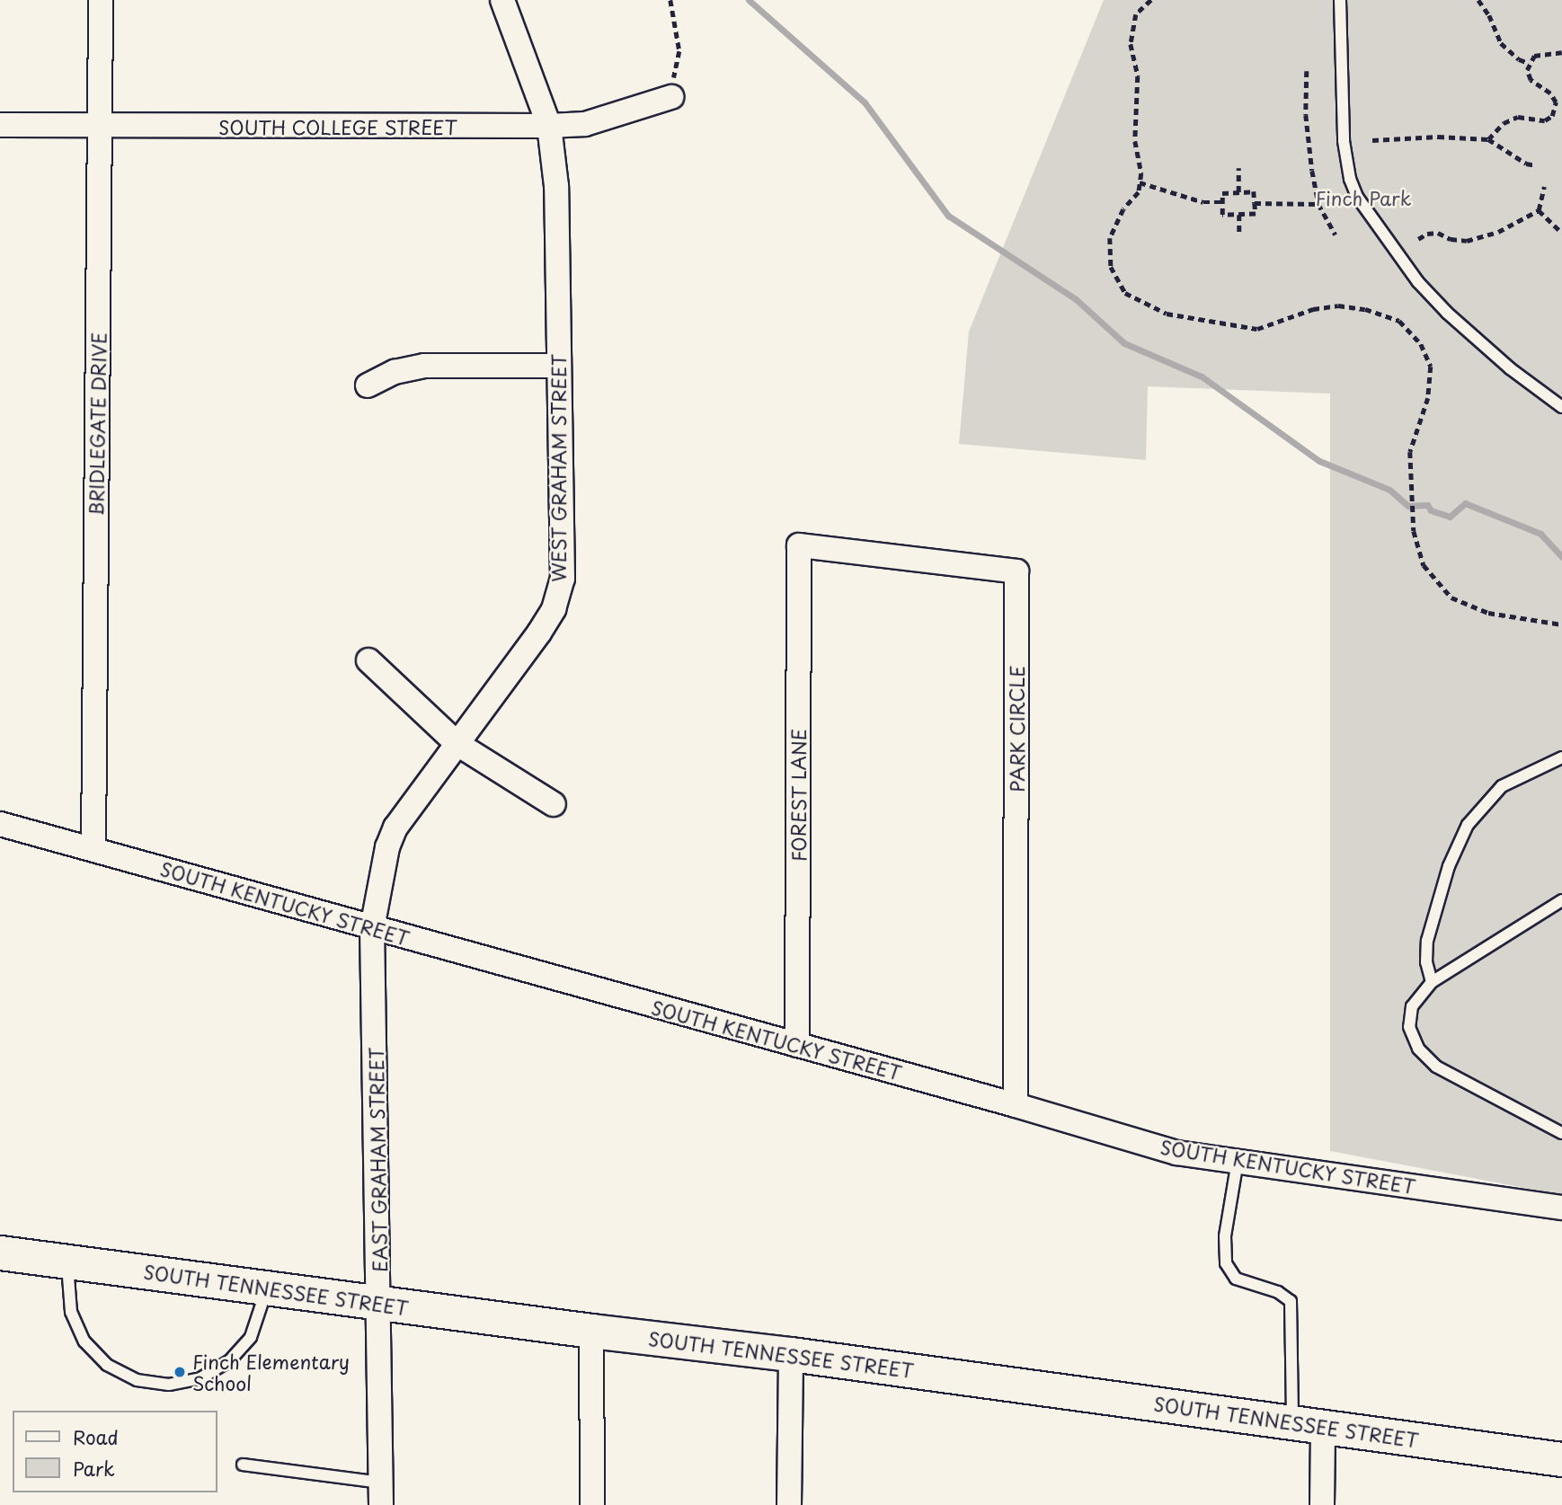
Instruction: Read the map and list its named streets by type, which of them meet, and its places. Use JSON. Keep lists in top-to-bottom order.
{
  "streets": {
    "street": [
      "SOUTH COLLEGE STREET",
      "BRIDLEGATE DRIVE",
      "WEST GRAHAM STREET",
      "PARK CIRCLE",
      "FOREST LANE",
      "SOUTH KENTUCKY STREET",
      "EAST GRAHAM STREET",
      "SOUTH TENNESSEE STREET"
    ]
  },
  "crossings": [
    ["SOUTH COLLEGE STREET", "BRIDLEGATE DRIVE"],
    ["SOUTH COLLEGE STREET", "WEST GRAHAM STREET"],
    ["BRIDLEGATE DRIVE", "SOUTH KENTUCKY STREET"],
    ["WEST GRAHAM STREET", "SOUTH KENTUCKY STREET"],
    ["WEST GRAHAM STREET", "EAST GRAHAM STREET"],
    ["PARK CIRCLE", "FOREST LANE"],
    ["PARK CIRCLE", "SOUTH KENTUCKY STREET"],
    ["FOREST LANE", "SOUTH KENTUCKY STREET"],
    ["SOUTH KENTUCKY STREET", "EAST GRAHAM STREET"],
    ["EAST GRAHAM STREET", "SOUTH TENNESSEE STREET"]
  ],
  "parks": ["Finch Park"],
  "places": ["Finch Elementary School"],
  "legend": ["Road", "Park"]
}
